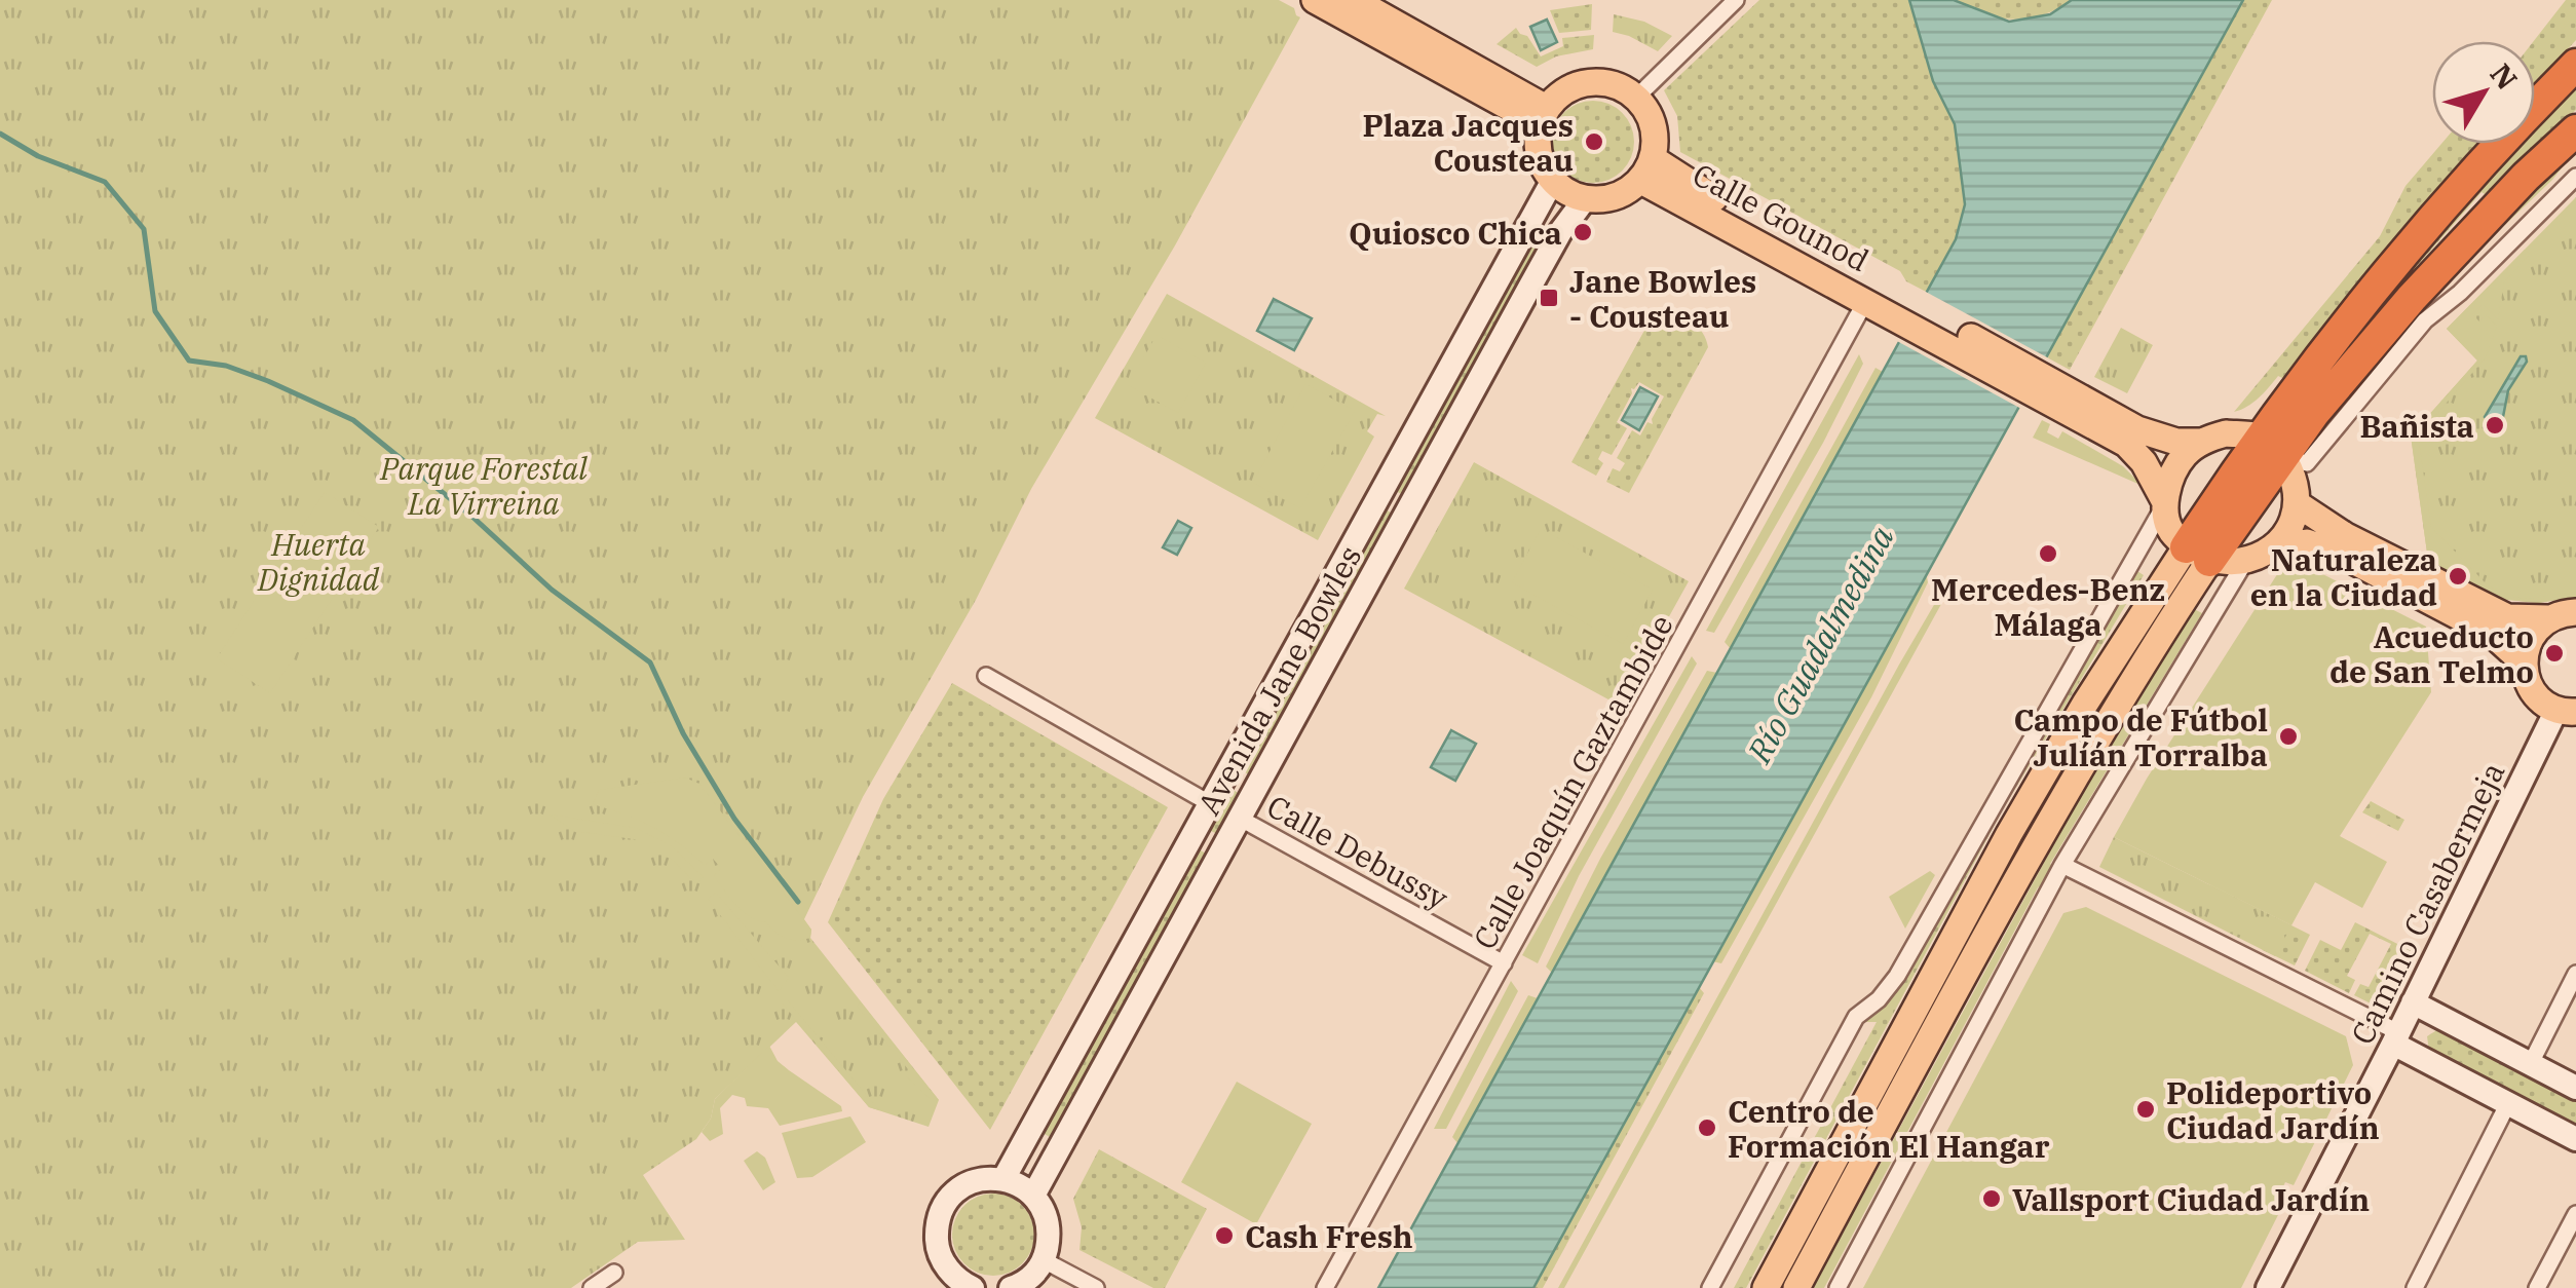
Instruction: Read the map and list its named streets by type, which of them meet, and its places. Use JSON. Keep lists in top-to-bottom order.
{
  "streets": {
    "main road": ["Calle Gounod", "Avenida Jane Bowles", "Camino Casabermeja"],
    "street": ["Calle Joaquín Gaztambide", "Calle Debussy"]
  },
  "crossings": [
    ["Calle Gounod", "Avenida Jane Bowles"],
    ["Calle Gounod", "Calle Joaquín Gaztambide"],
    ["Avenida Jane Bowles", "Calle Debussy"],
    ["Calle Joaquín Gaztambide", "Calle Debussy"]
  ],
  "water": ["Río Guadalmedina"],
  "parks": ["Parque Forestal La Virreina", "Huerta Dignidad"],
  "places": {
    "other": [
      "Plaza Jacques Cousteau",
      "Quiosco Chica",
      "Bañista",
      "Mercedes-Benz Málaga",
      "Naturaleza en la Ciudad",
      "Acueducto de San Telmo",
      "Campo de Fútbol Julíán Torralba",
      "Polideportivo Ciudad Jardín",
      "Centro de Formación El Hangar",
      "Vallsport Ciudad Jardín",
      "Cash Fresh"
    ],
    "transit": ["Jane Bowles - Cousteau"]
  },
  "north": "top right"
}
